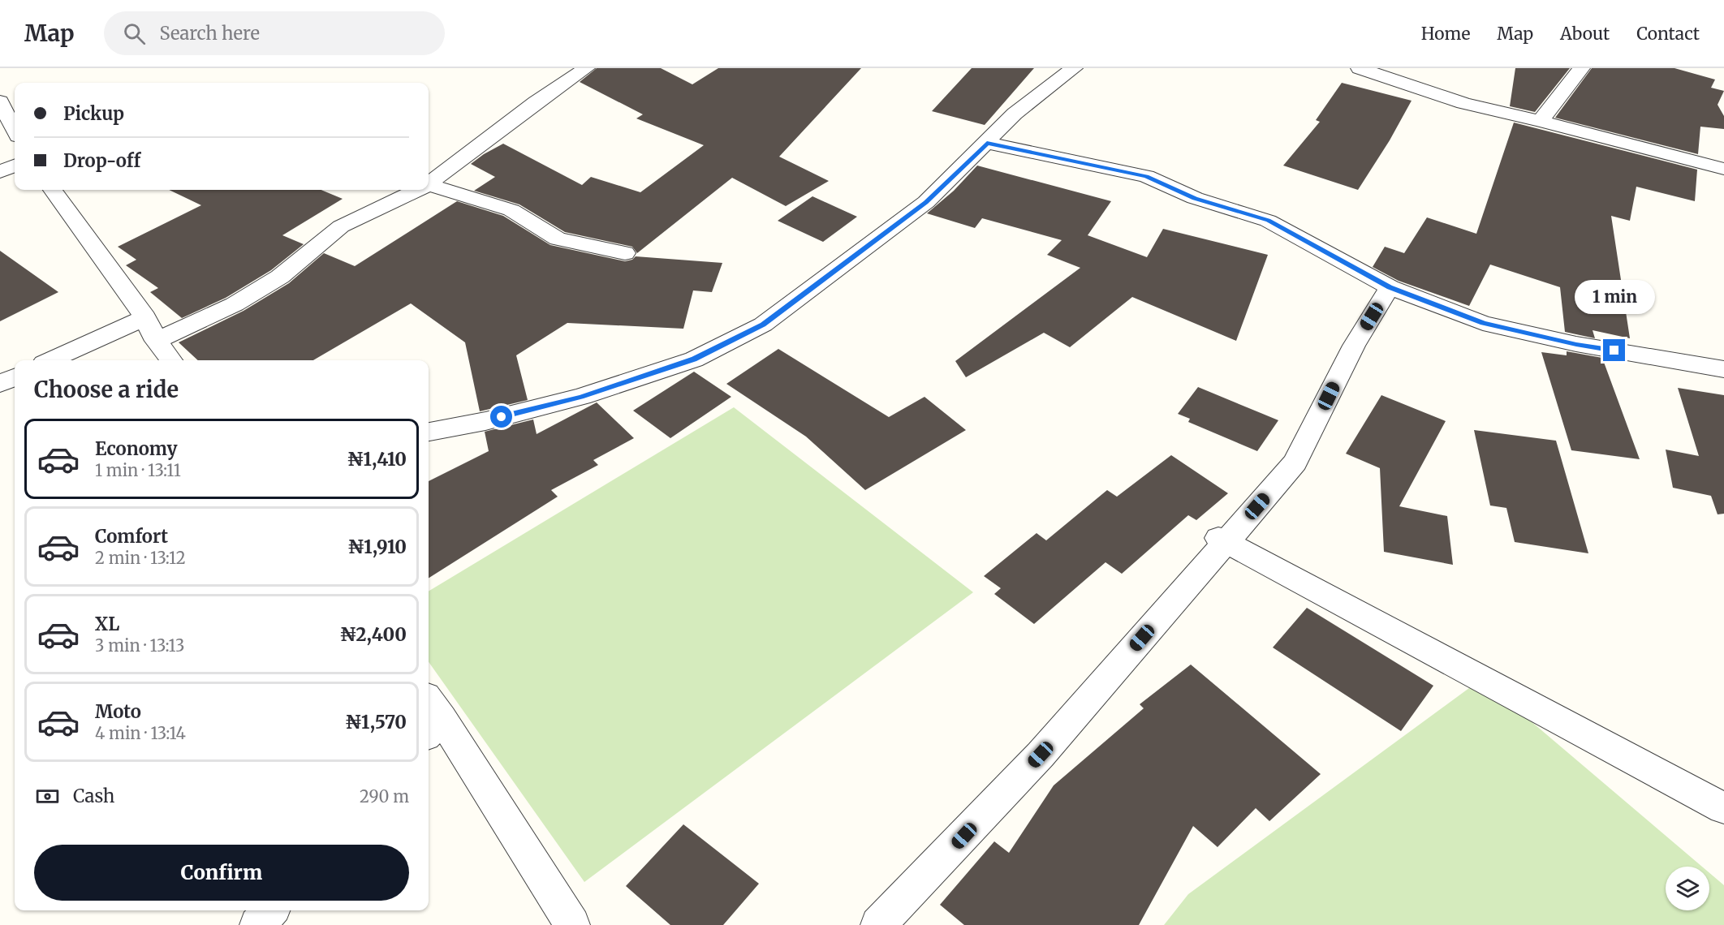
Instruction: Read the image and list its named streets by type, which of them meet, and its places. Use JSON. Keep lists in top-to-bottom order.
{
  "page": {
    "header": "Map",
    "search": "Search here",
    "nav": [
      "Home",
      "Map",
      "About",
      "Contact"
    ],
    "banner": ["Pickup", "Drop-off"],
    "bubble": "1 min",
    "heading": "Choose a ride",
    "list": [
      {
        "name": "Economy",
        "note": "1 min · 13:11",
        "value": "₦1,410"
      },
      {
        "name": "Comfort",
        "note": "2 min · 13:12",
        "value": "₦1,910"
      },
      {
        "name": "XL",
        "note": "3 min · 13:13",
        "value": "₦2,400"
      },
      {
        "name": "Moto",
        "note": "4 min · 13:14",
        "value": "₦1,570"
      }
    ],
    "pay": ["Cash", "290 m"],
    "buttons": "Confirm"
  }
}
